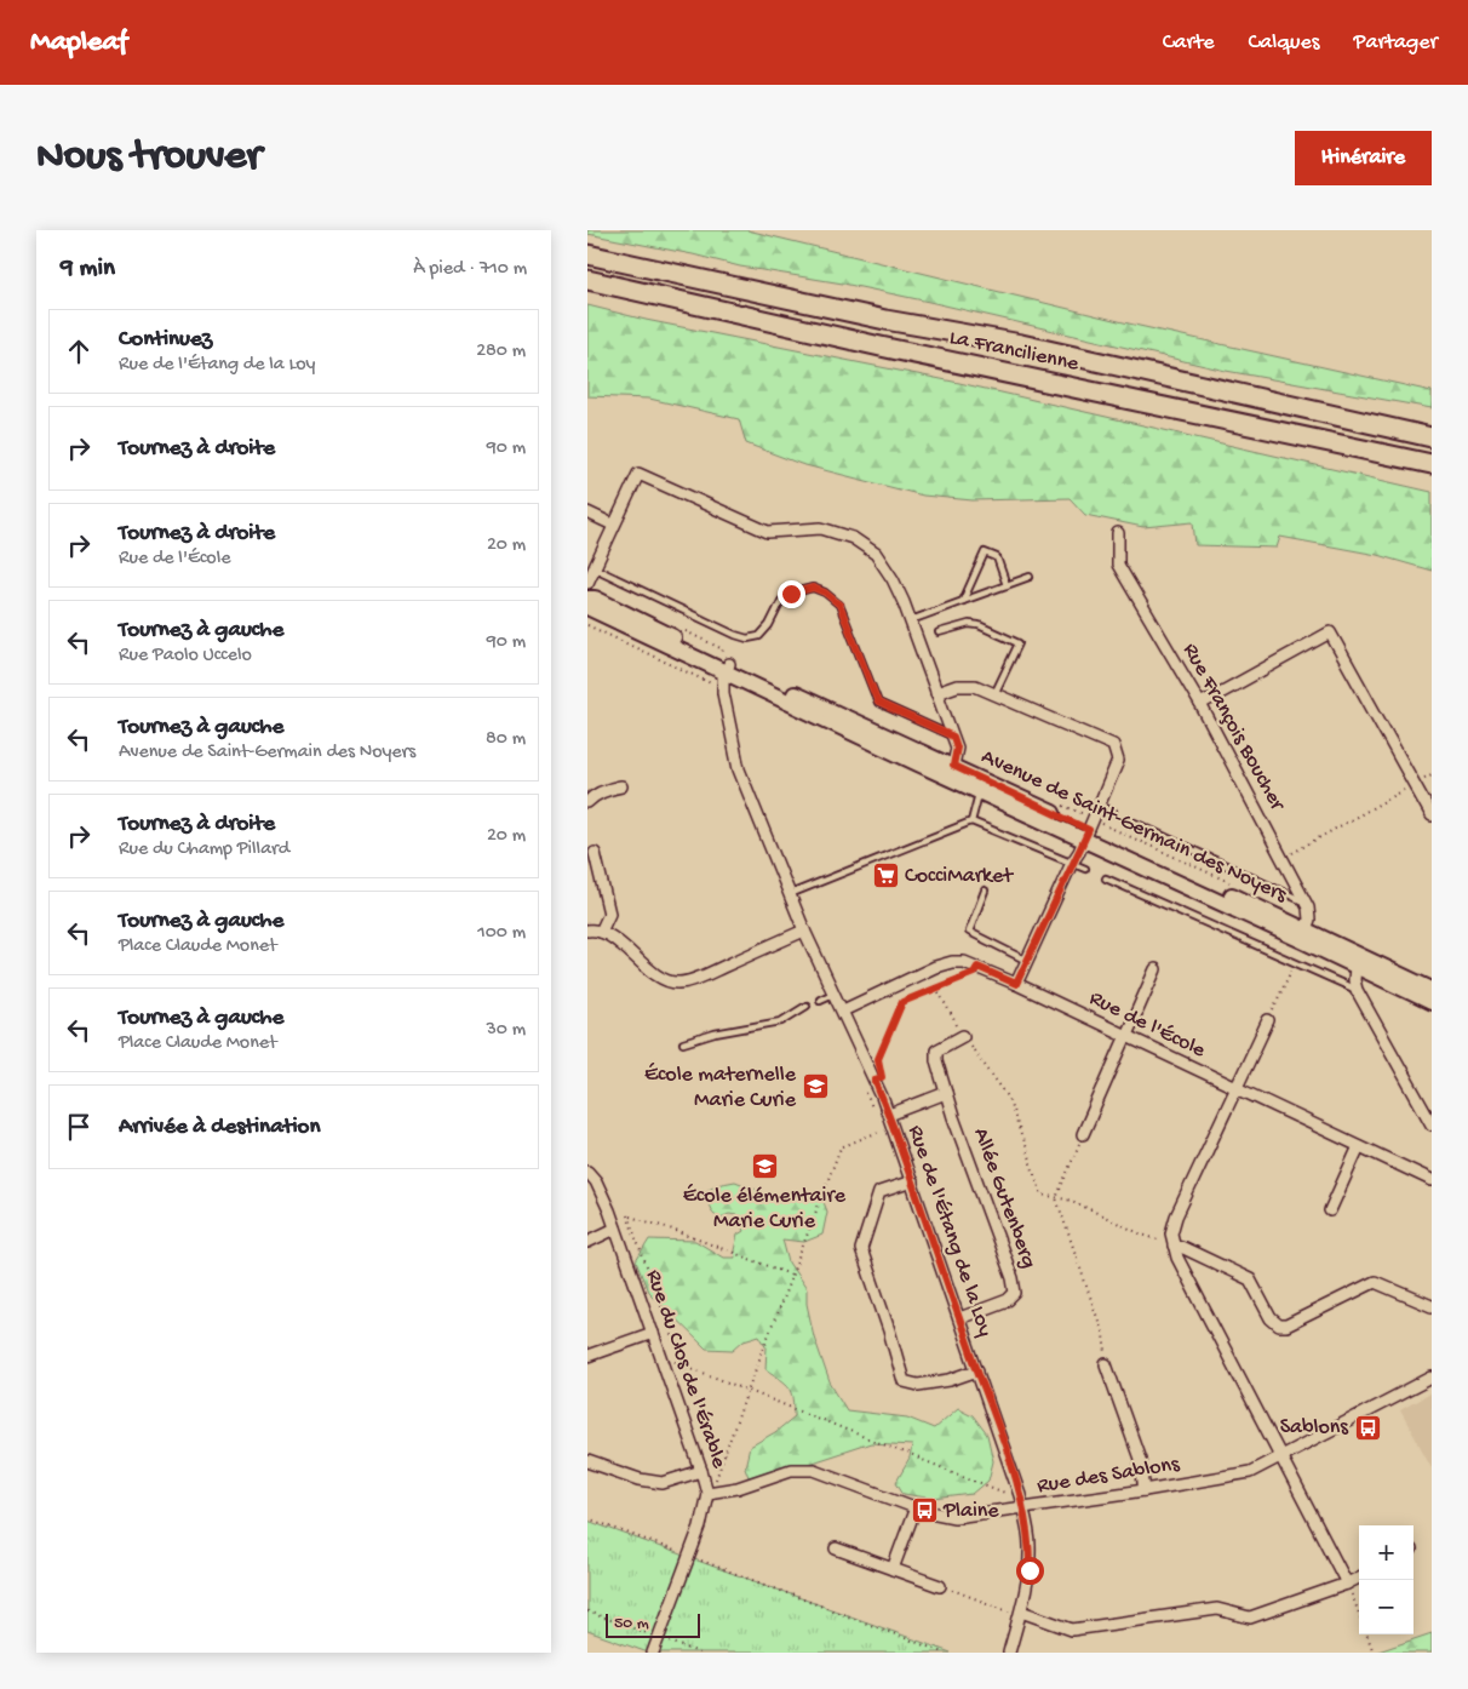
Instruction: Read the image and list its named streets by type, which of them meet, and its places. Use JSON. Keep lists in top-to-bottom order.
{
  "streets": {
    "highway": ["La Francilienne"],
    "main road": ["Avenue de Saint-Germain des Noyers"],
    "street": [
      "Rue François Boucher",
      "Rue de l'École",
      "Allée Gutenberg",
      "Rue de l'Étang de la Loy",
      "Rue du Clos de l'Érable",
      "Rue des Sablons"
    ]
  },
  "crossings": [
    ["Rue François Boucher", "Avenue de Saint-Germain des Noyers"],
    ["Avenue de Saint-Germain des Noyers", "Rue de l'Étang de la Loy"],
    ["Rue de l'École", "Rue de l'Étang de la Loy"],
    ["Allée Gutenberg", "Rue de l'Étang de la Loy"],
    ["Rue de l'Étang de la Loy", "Rue des Sablons"],
    ["Rue du Clos de l'Érable", "Rue des Sablons"]
  ],
  "places": {
    "supermarket": ["CocciMarket"],
    "school or university": ["École maternelle Marie Curie", "École élémentaire Marie Curie"],
    "bus stop": ["Sablons", "Plaine"]
  },
  "scale_bar": "50 m",
  "page": {
    "header": "Mapleaf",
    "nav": ["Carte", "Calques", "Partager"],
    "buttons": "Itinéraire",
    "title": "Nous trouver",
    "heading": ["9 min", "À pied · 710 m"],
    "list": [
      ["Continuez", "Rue de l'Étang de la Loy", "280 m"],
      ["Tournez à droite", "90 m"],
      ["Tournez à droite", "Rue de l'École", "20 m"],
      ["Tournez à gauche", "Rue Paolo Uccelo", "90 m"],
      ["Tournez à gauche", "Avenue de Saint-Germain des Noyers", "80 m"],
      ["Tournez à droite", "Rue du Champ Pillard", "20 m"],
      ["Tournez à gauche", "Place Claude Monet", "100 m"],
      ["Tournez à gauche", "Place Claude Monet", "30 m"],
      "Arrivée à destination"
    ],
    "map_buttons": ["+", "−"],
    "scale": "50 m"
  }
}
